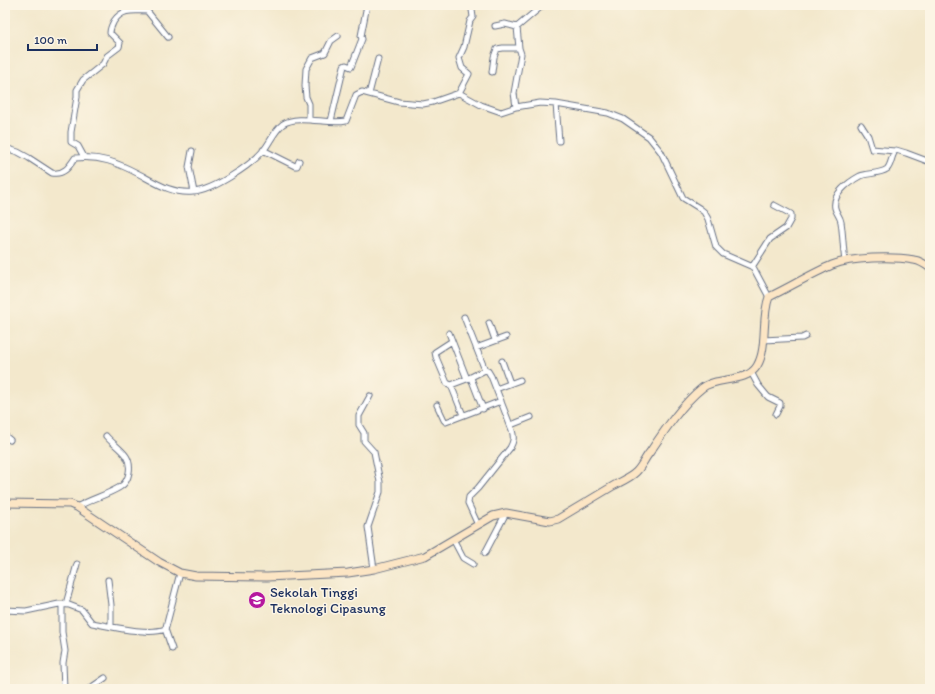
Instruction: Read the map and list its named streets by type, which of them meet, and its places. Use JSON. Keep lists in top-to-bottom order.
{
  "places": {
    "school or university": ["Sekolah Tinggi Teknologi Cipasung"]
  },
  "scale_bar": "100 m"
}
